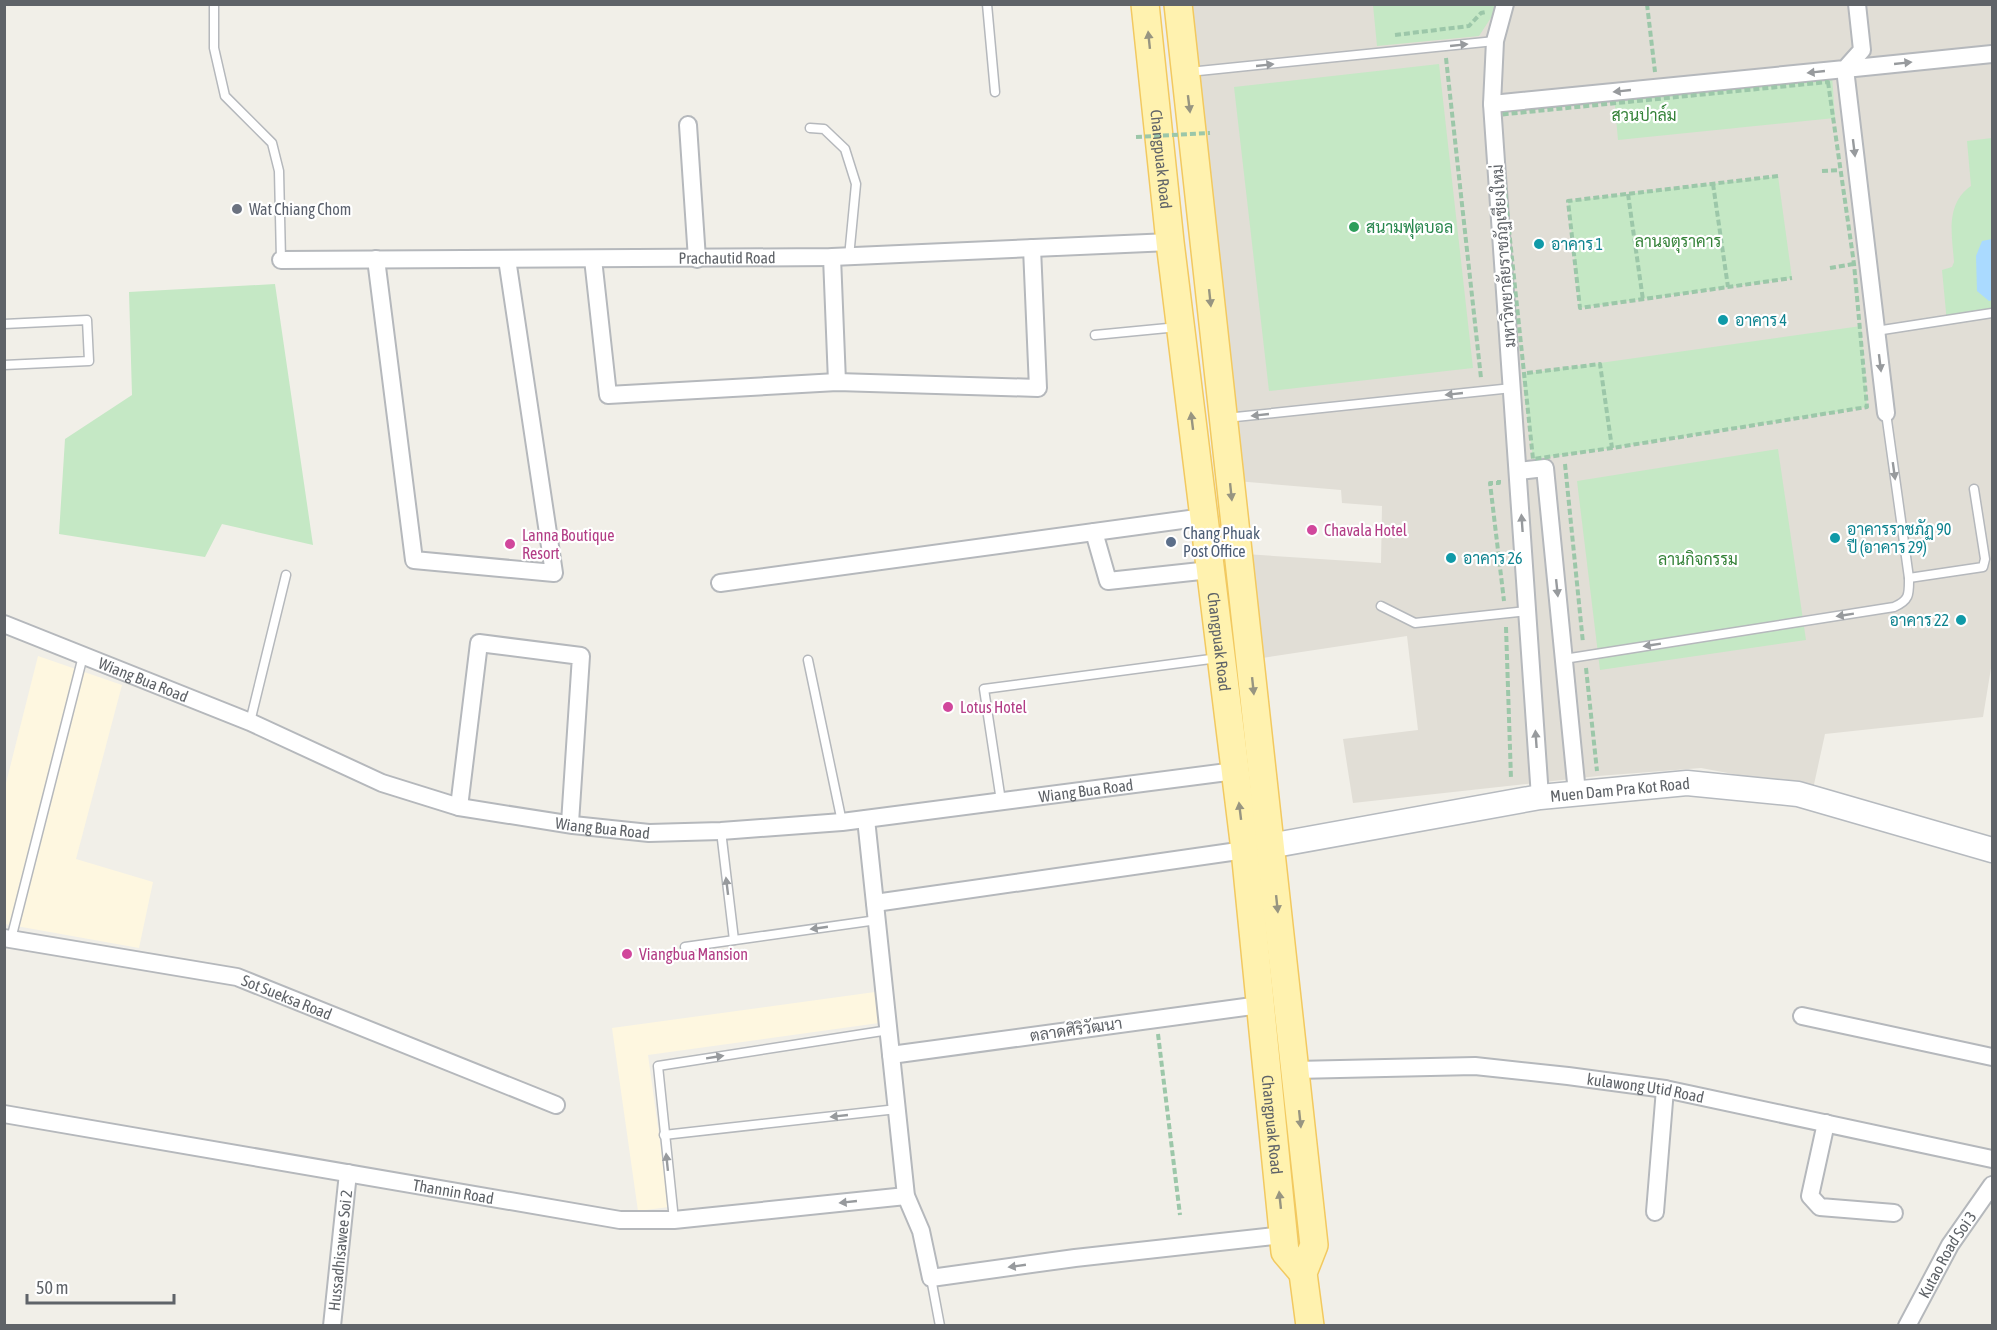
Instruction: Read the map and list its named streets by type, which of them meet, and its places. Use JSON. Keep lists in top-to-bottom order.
{
  "streets": {
    "main road": ["Changpuak Road"],
    "street": [
      "มหาวิทยาลัยราชภัฏเชียงใหม่",
      "Prachautid Road",
      "Wiang Bua Road",
      "Muen Dam Pra Kot Road",
      "Sot Sueksa Road",
      "ตลาดศิริวัฒนา",
      "kulawong Utid Road",
      "Thannin Road",
      "Hussadhisawee Soi 2",
      "Kutao Road Soi 3"
    ]
  },
  "crossings": [
    ["Changpuak Road", "Prachautid Road"],
    ["Changpuak Road", "Wiang Bua Road"],
    ["Changpuak Road", "Muen Dam Pra Kot Road"],
    ["Changpuak Road", "ตลาดศิริวัฒนา"],
    ["Changpuak Road", "kulawong Utid Road"],
    ["มหาวิทยาลัยราชภัฏเชียงใหม่", "Muen Dam Pra Kot Road"],
    ["Thannin Road", "Hussadhisawee Soi 2"]
  ],
  "parks": ["สวนปาล์ม", "ลานจตุราคาร", "ลานกิจกรรม"],
  "places": [
    "Wat Chiang Chom",
    "สนามฟุตบอล",
    "อาคาร 1",
    "อาคาร 4",
    "Chavala Hotel",
    "อาคารราชภัฏ 90 ปี (อาคาร 29)",
    "Chang Phuak Post Office",
    "Lanna Boutique Resort",
    "อาคาร 26",
    "อาคาร 22",
    "Lotus Hotel",
    "Viangbua Mansion"
  ],
  "scale_bar": "50 m"
}
